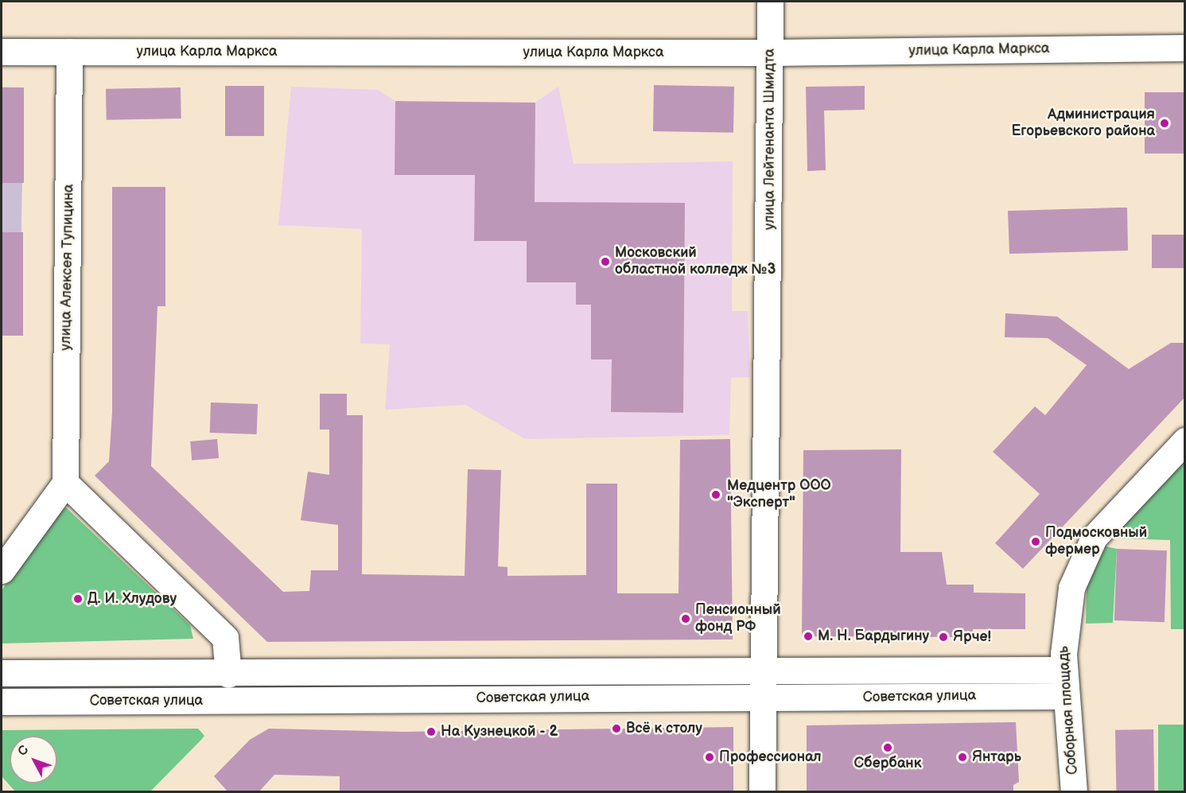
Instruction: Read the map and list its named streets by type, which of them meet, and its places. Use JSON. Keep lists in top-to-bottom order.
{
  "streets": {
    "street": [
      "улица Карла Маркса",
      "улица Лейтенанта Шмидта",
      "улица Алексея Тупицина",
      "Советская улица",
      "Соборная площадь"
    ]
  },
  "crossings": [
    ["улица Карла Маркса", "улица Лейтенанта Шмидта"],
    ["улица Карла Маркса", "улица Алексея Тупицина"],
    ["улица Лейтенанта Шмидта", "Советская улица"],
    ["Советская улица", "Соборная площадь"]
  ],
  "places": [
    "Администрация Егорьевского района",
    "Московский областной колледж №3",
    "Медцентр ООО \"Эксперт\"",
    "Подмосковный фермер",
    "Д. И. Хлудову",
    "Пенсионный фонд РФ",
    "М. Н. Бардыгину",
    "Ярче!",
    "Всё к столу",
    "На Кузнецкой - 2",
    "Сбербанк",
    "Профессионал",
    "Янтарь"
  ],
  "north": "top left"
}
